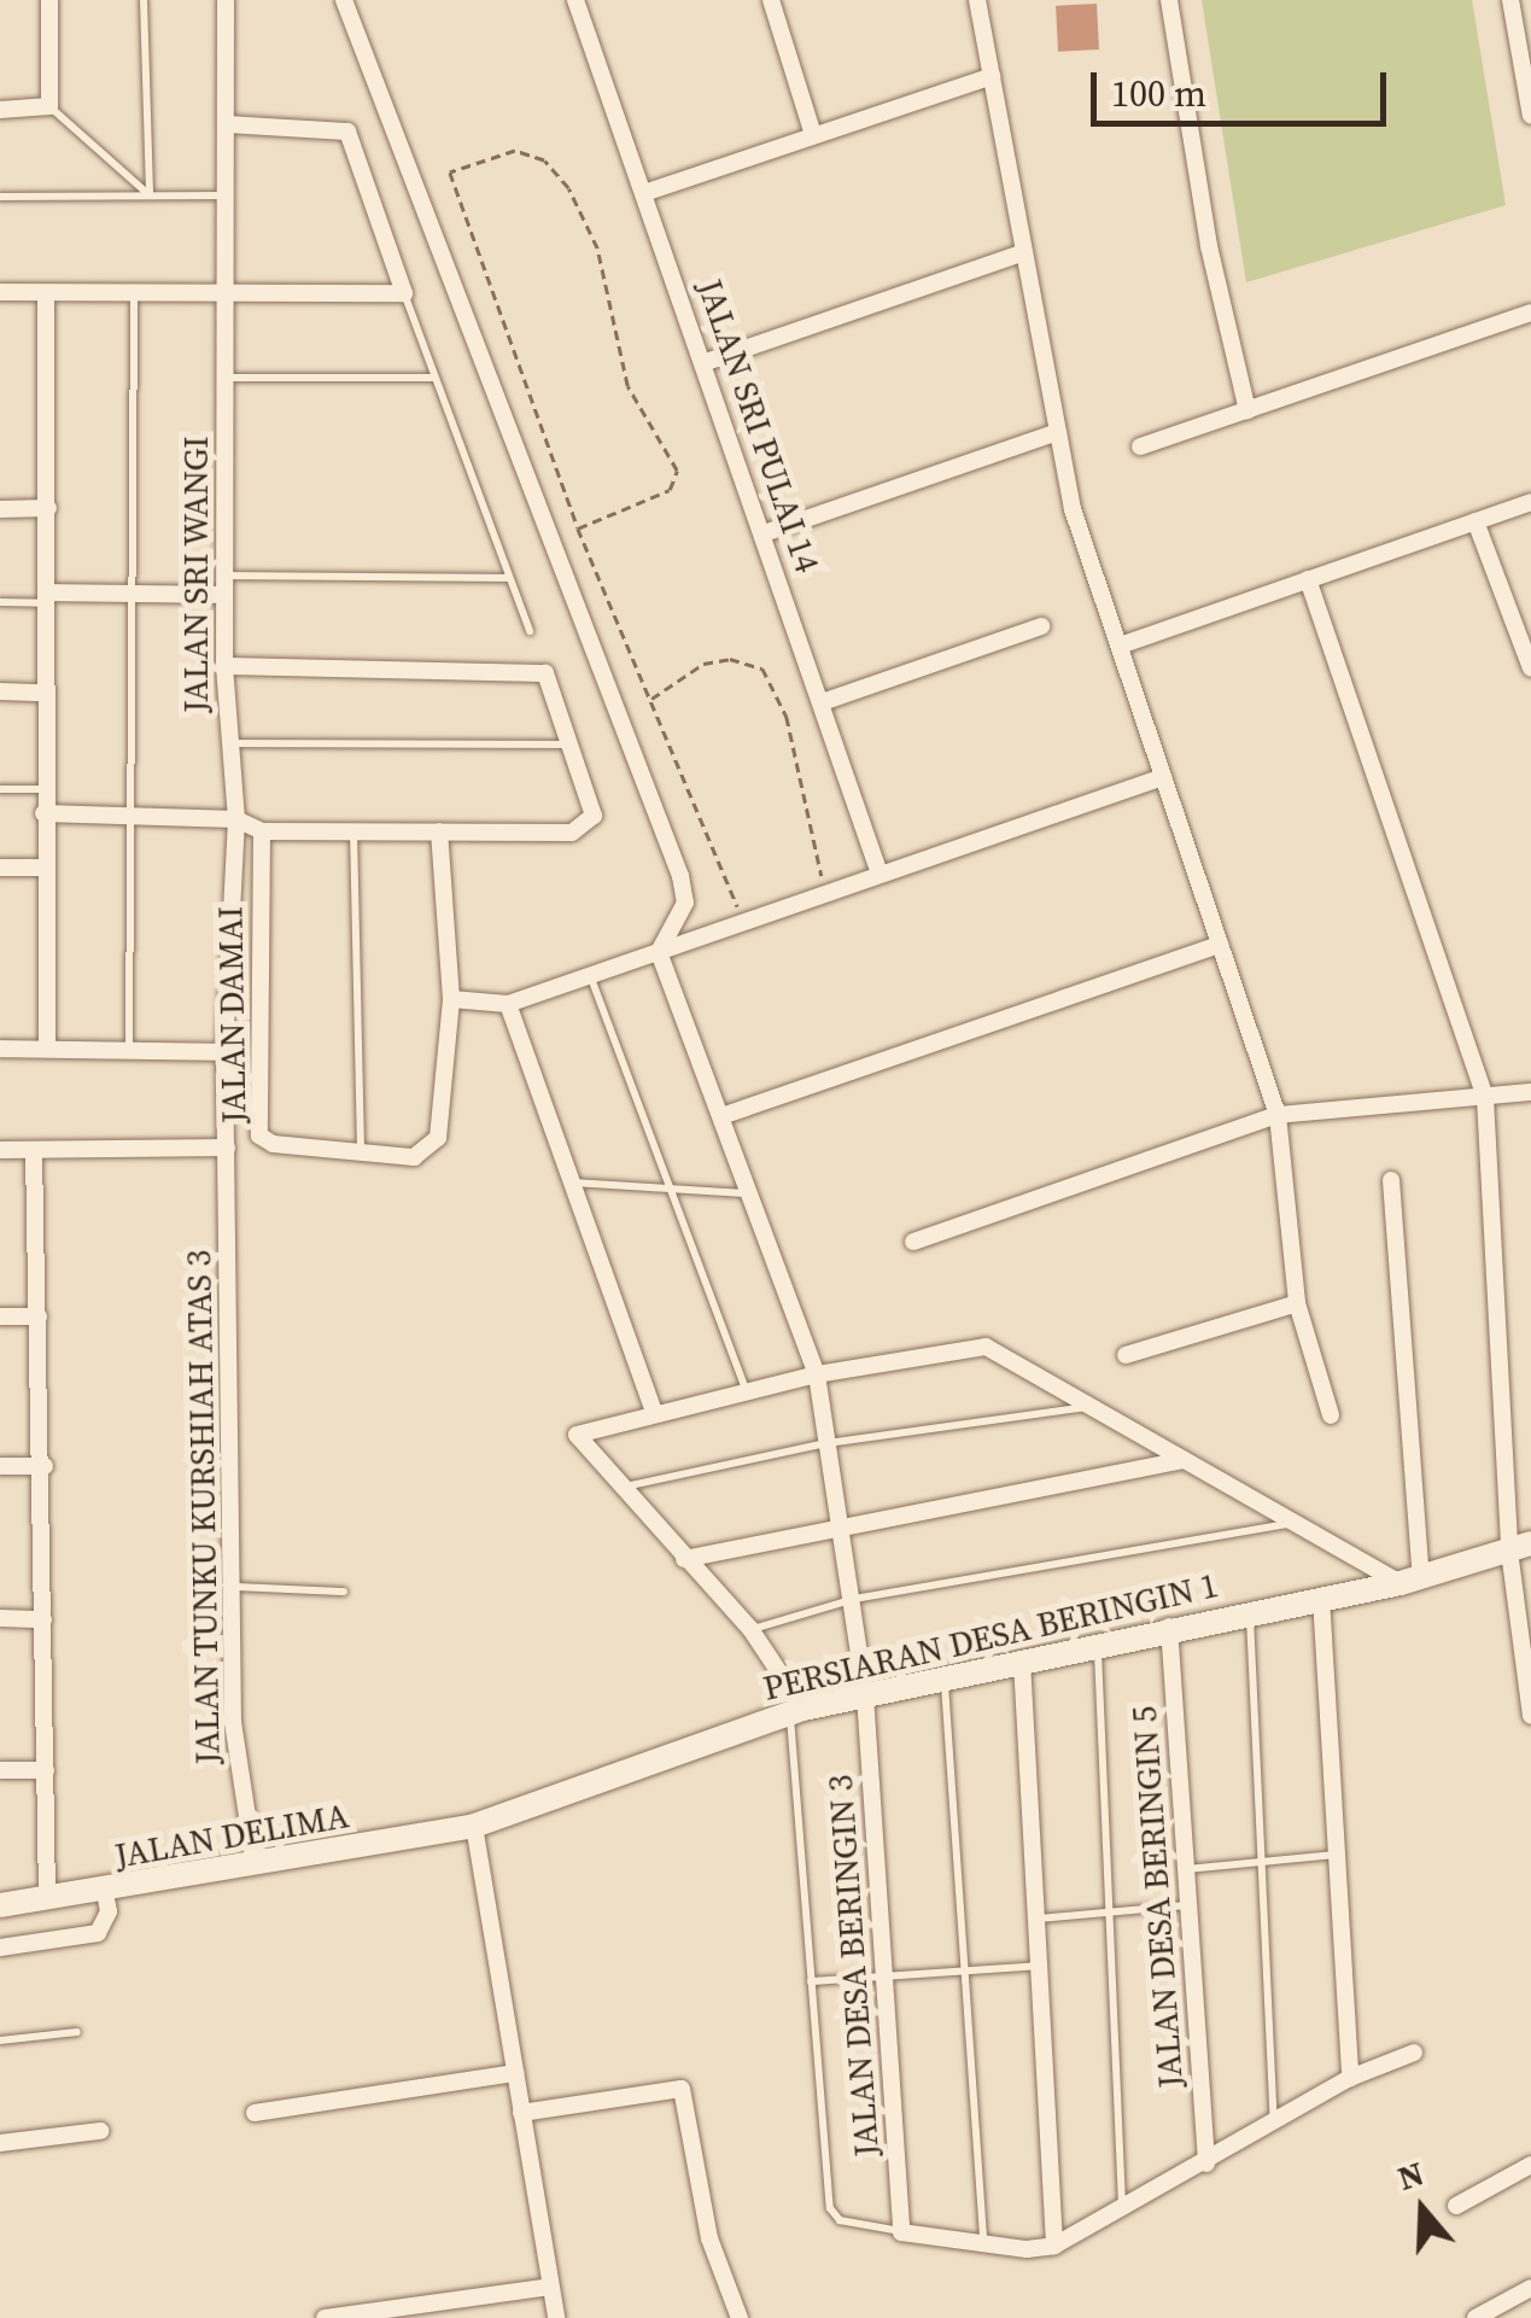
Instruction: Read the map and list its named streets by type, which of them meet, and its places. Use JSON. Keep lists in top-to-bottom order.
{
  "streets": {
    "main road": ["PERSIARAN DESA BERINGIN 1", "JALAN DELIMA"],
    "street": [
      "JALAN SRI PULAI 14",
      "JALAN SRI WANGI",
      "JALAN DAMAI",
      "JALAN TUNKU KURSHIAH ATAS 3",
      "JALAN DESA BERINGIN 5",
      "JALAN DESA BERINGIN 3"
    ]
  },
  "crossings": [
    ["JALAN SRI WANGI", "JALAN TUNKU KURSHIAH ATAS 3"],
    ["JALAN TUNKU KURSHIAH ATAS 3", "JALAN DELIMA"],
    ["PERSIARAN DESA BERINGIN 1", "JALAN DELIMA"],
    ["PERSIARAN DESA BERINGIN 1", "JALAN DESA BERINGIN 5"],
    ["PERSIARAN DESA BERINGIN 1", "JALAN DESA BERINGIN 3"]
  ],
  "scale_bar": "100 m",
  "north": "top"
}
